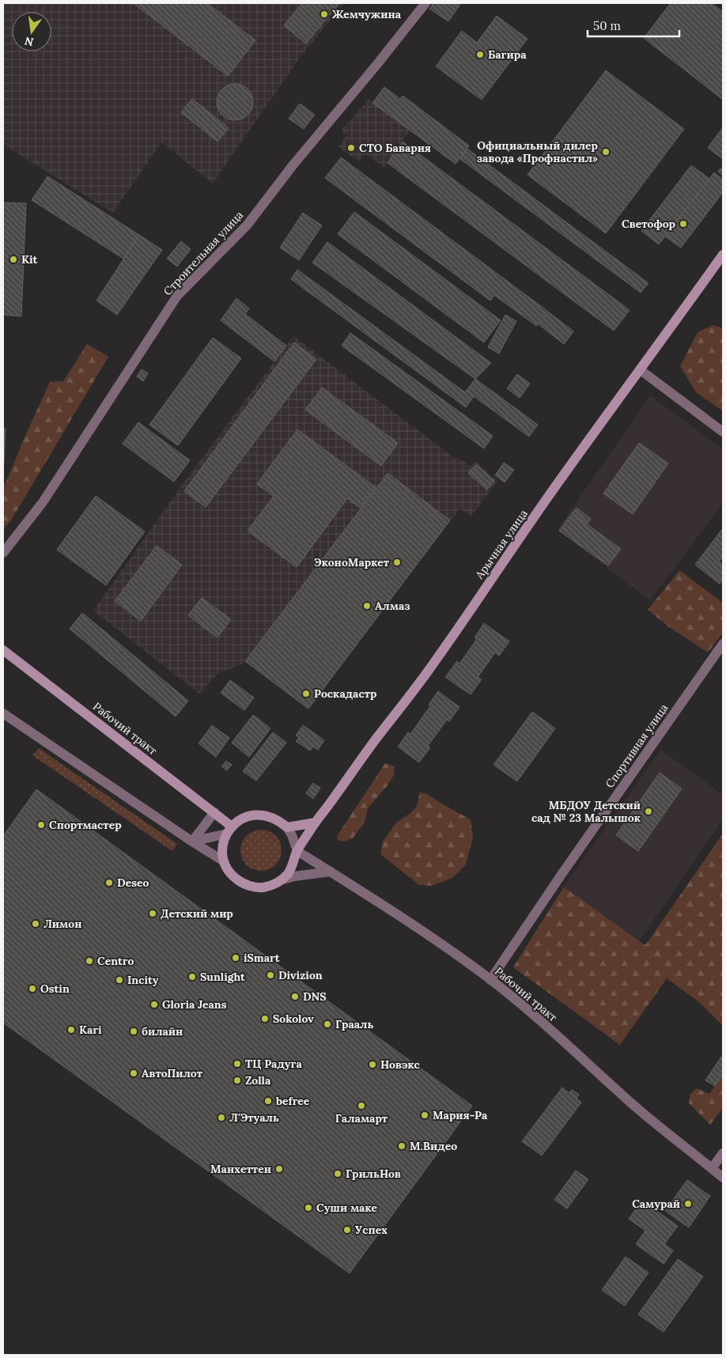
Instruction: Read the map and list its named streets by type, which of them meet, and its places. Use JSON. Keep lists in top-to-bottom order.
{
  "streets": {
    "main road": ["Арычная улица", "Рабочий тракт"],
    "street": ["Строительная улица", "Спортивная улица"]
  },
  "crossings": [
    ["Арычная улица", "Рабочий тракт"],
    ["Рабочий тракт", "Спортивная улица"]
  ],
  "places": [
    "Жемчужина",
    "Багира",
    "СТО Бавария",
    "Официальный дилер завода «Профнастил»",
    "Светофор",
    "Kit",
    "ЭконоМаркет",
    "Алмаз",
    "Роскадастр",
    "МБДОУ Детский сад № 23 Малышок",
    "Спортмастер",
    "Deseo",
    "Детский мир",
    "Лимон",
    "iSmart",
    "Centro",
    "Divizion",
    "Sunlight",
    "Incity",
    "Ostin",
    "DNS",
    "Gloria Jeans",
    "Sokolov",
    "Грааль",
    "Kari",
    "билайн",
    "ТЦ Радуга",
    "Новэкс",
    "АвтоПилот",
    "Zolla",
    "befree",
    "Галамарт",
    "Мария-Ра",
    "Л'Этуаль",
    "М.Видео",
    "Манхеттен",
    "ГрильНов",
    "Самурай",
    "Суши маке",
    "Успех"
  ],
  "scale_bar": "50 m",
  "north": "bottom"
}
